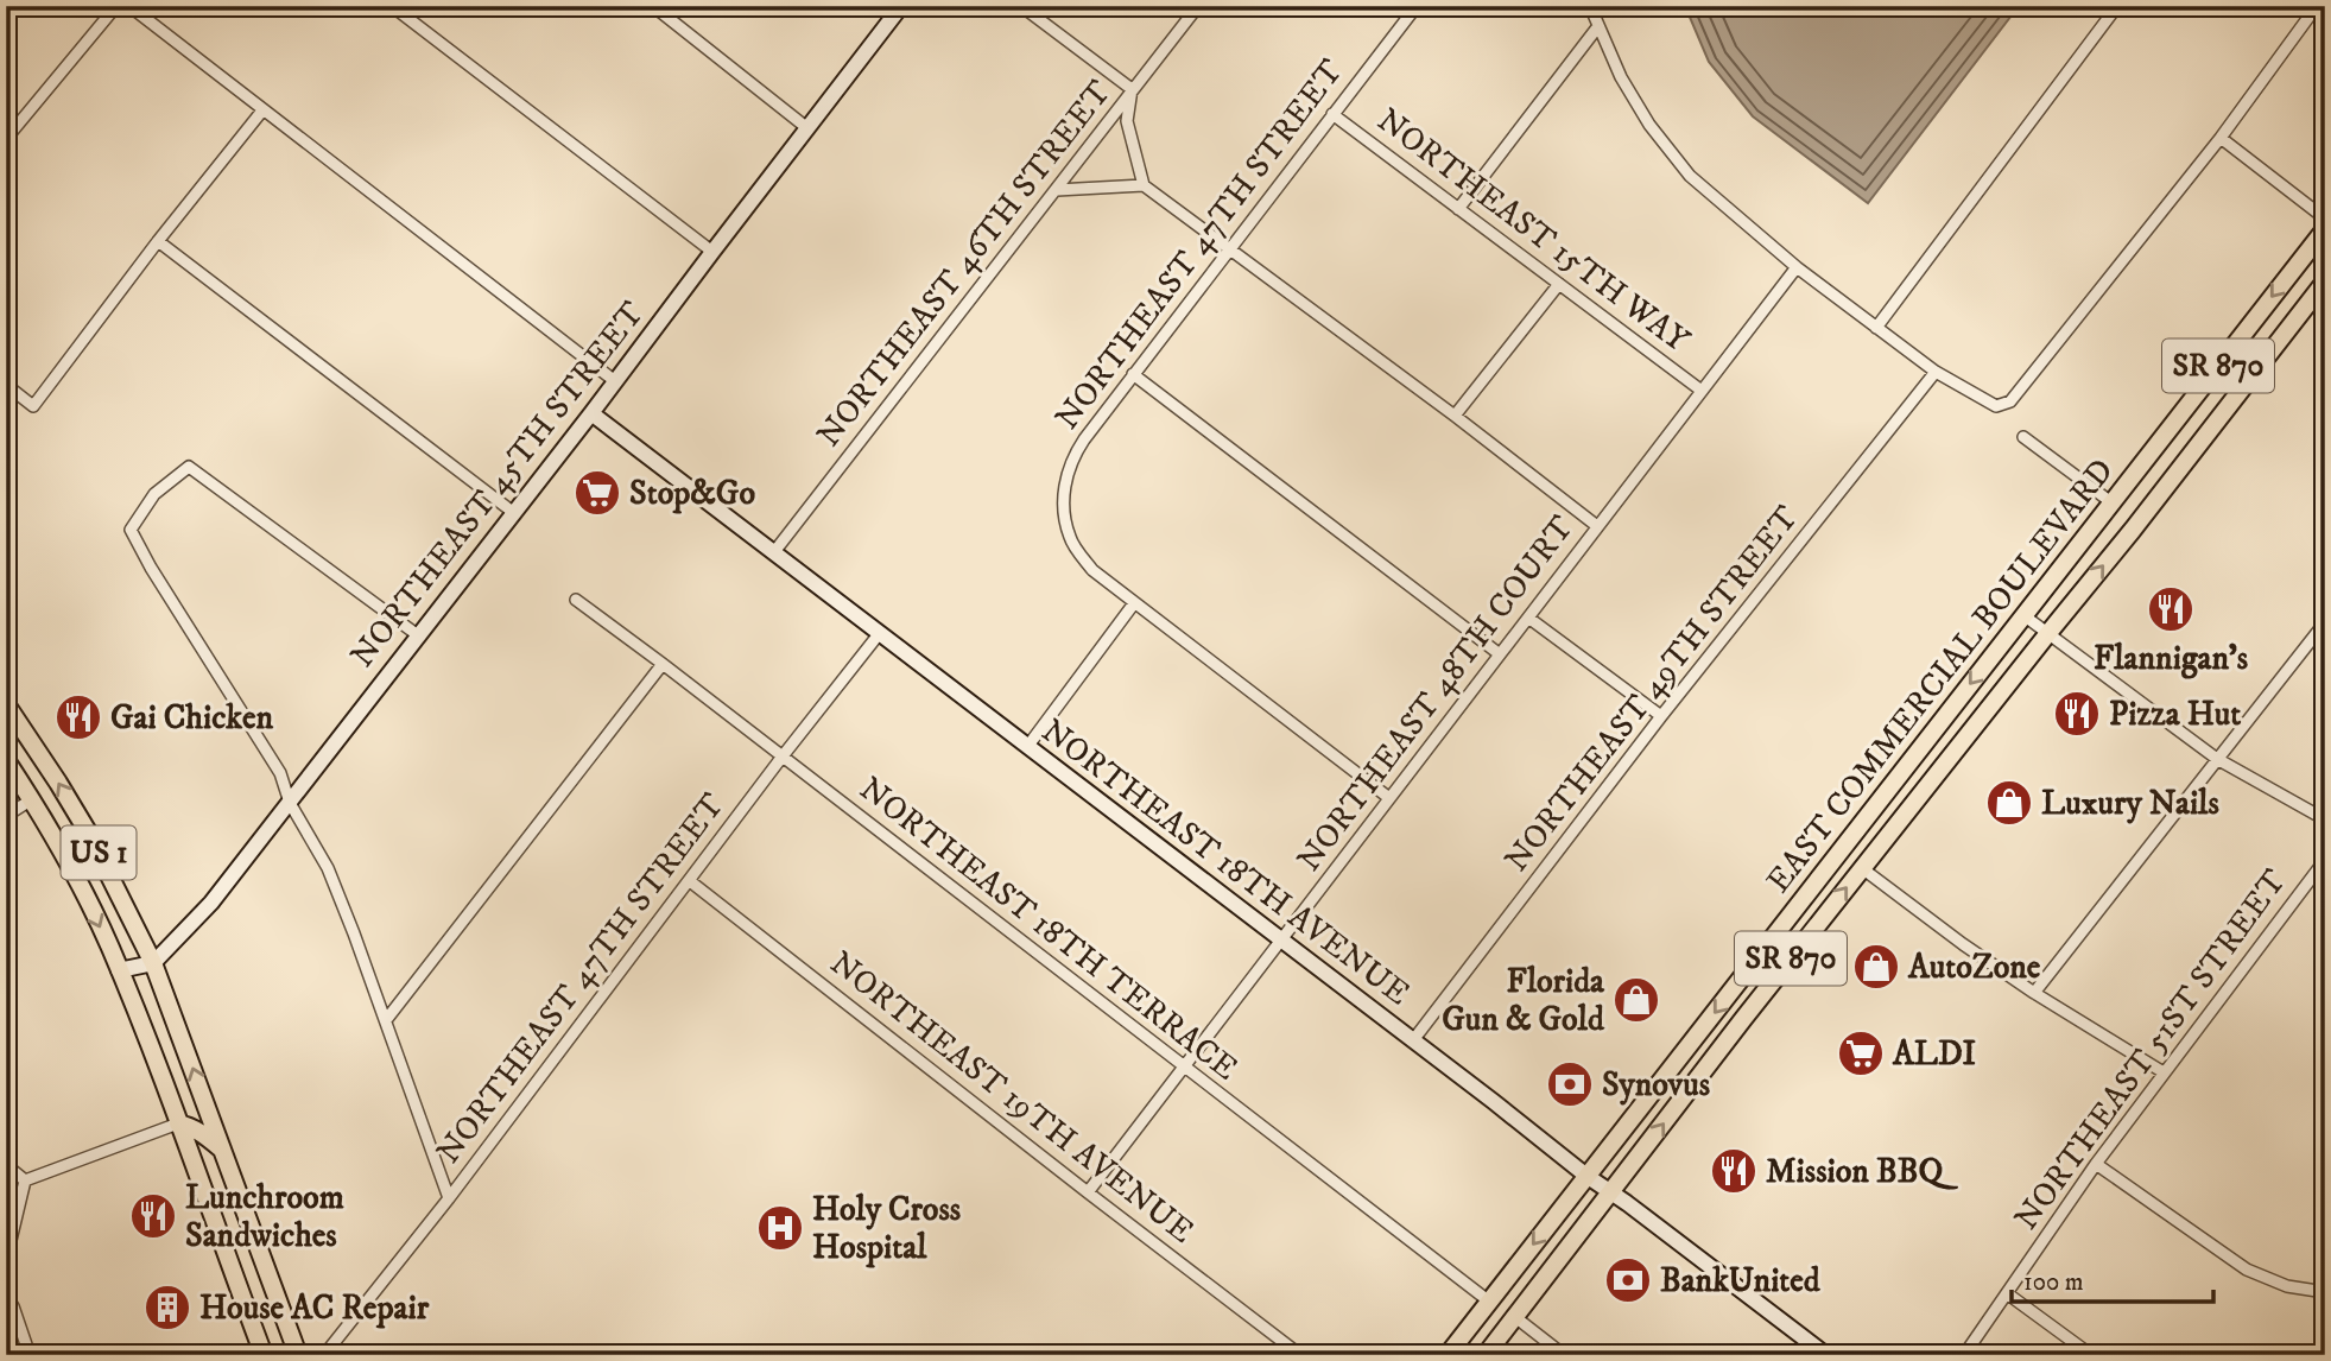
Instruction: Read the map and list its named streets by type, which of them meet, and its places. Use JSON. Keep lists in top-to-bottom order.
{
  "streets": {
    "main road": ["SR 870", "EAST COMMERCIAL BOULEVARD", "US 1"],
    "street": [
      "NORTHEAST 15TH WAY",
      "NORTHEAST 47TH STREET",
      "NORTHEAST 46TH STREET",
      "NORTHEAST 45TH STREET",
      "NORTHEAST 49TH STREET",
      "NORTHEAST 48TH COURT",
      "NORTHEAST 18TH AVENUE",
      "NORTHEAST 18TH TERRACE",
      "NORTHEAST 51ST STREET",
      "NORTHEAST 19TH AVENUE"
    ]
  },
  "crossings": [
    ["NORTHEAST 15TH WAY", "NORTHEAST 47TH STREET"],
    ["NORTHEAST 15TH WAY", "NORTHEAST 48TH COURT"],
    ["NORTHEAST 47TH STREET", "NORTHEAST 18TH AVENUE"],
    ["NORTHEAST 47TH STREET", "NORTHEAST 18TH TERRACE"],
    ["NORTHEAST 47TH STREET", "NORTHEAST 19TH AVENUE"],
    ["NORTHEAST 46TH STREET", "NORTHEAST 18TH AVENUE"],
    ["NORTHEAST 45TH STREET", "US 1"],
    ["NORTHEAST 45TH STREET", "NORTHEAST 18TH AVENUE"],
    ["EAST COMMERCIAL BOULEVARD", "NORTHEAST 18TH AVENUE"],
    ["EAST COMMERCIAL BOULEVARD", "NORTHEAST 18TH TERRACE"],
    ["NORTHEAST 49TH STREET", "NORTHEAST 18TH AVENUE"],
    ["NORTHEAST 48TH COURT", "NORTHEAST 18TH AVENUE"],
    ["NORTHEAST 48TH COURT", "NORTHEAST 18TH TERRACE"],
    ["NORTHEAST 48TH COURT", "NORTHEAST 19TH AVENUE"]
  ],
  "places": {
    "supermarket": ["Stop&Go", "ALDI"],
    "restaurant": [
      "Flannigan's",
      "Pizza Hut",
      "Gai Chicken",
      "Mission BBQ",
      "Lunchroom Sandwiches"
    ],
    "shop": ["Luxury Nails", "AutoZone", "Florida Gun & Gold"],
    "bank": ["Synovus", "BankUnited"],
    "hospital": ["Holy Cross Hospital"],
    "building": ["House AC Repair"]
  },
  "scale_bar": "100 m"
}
